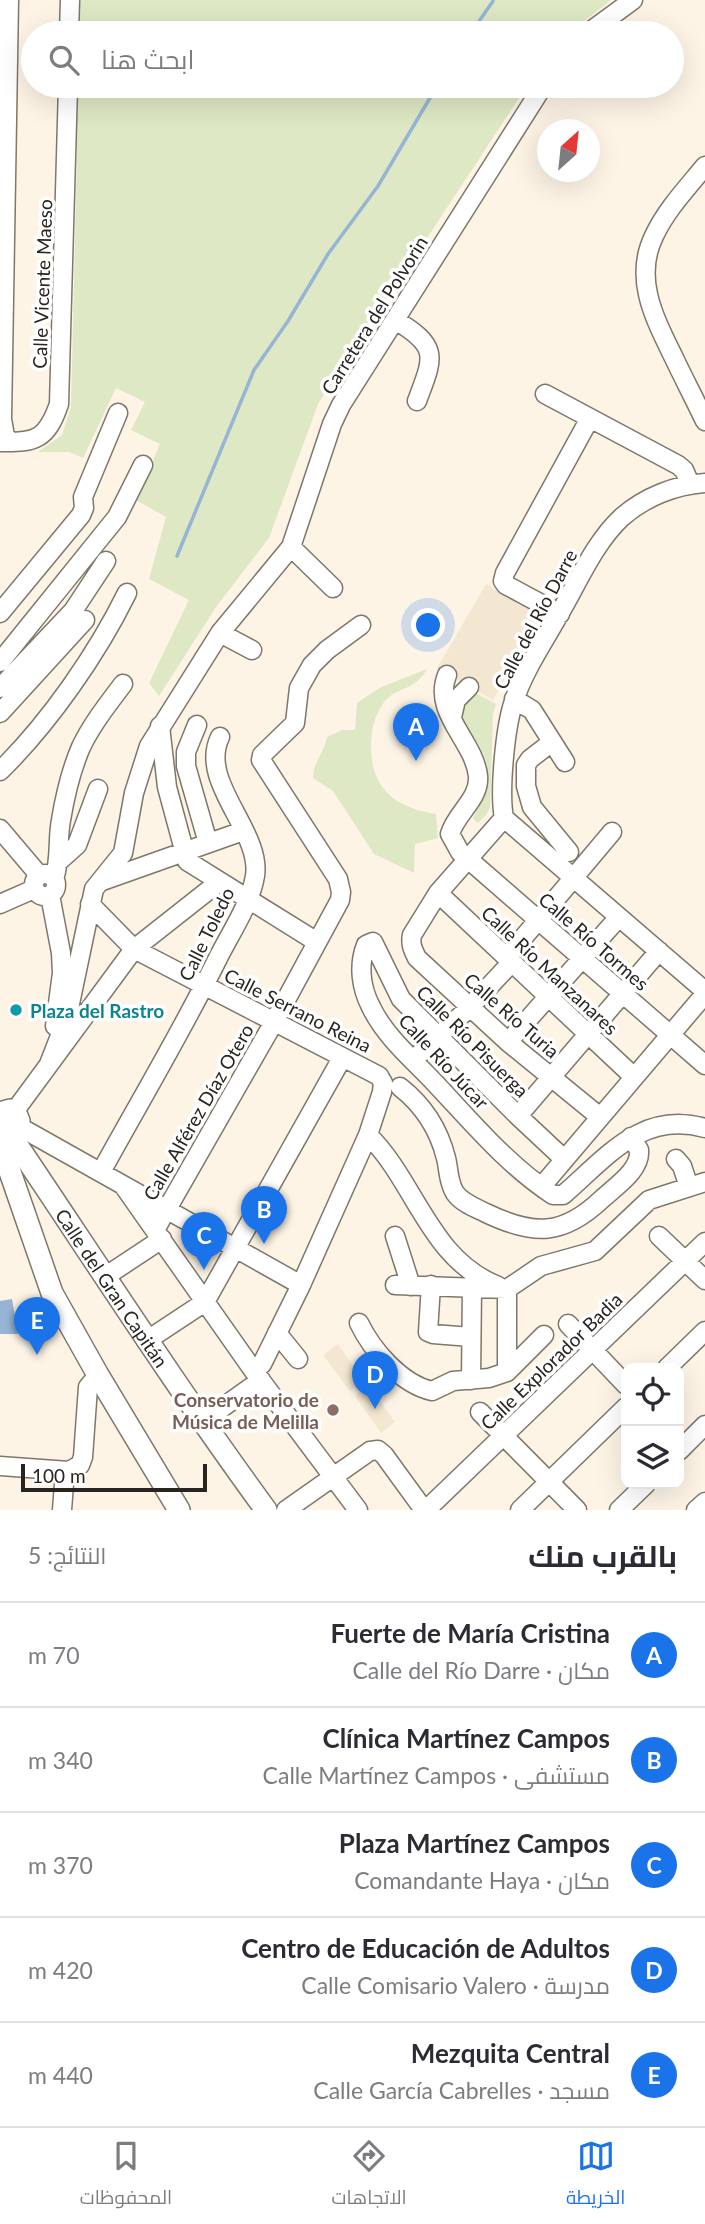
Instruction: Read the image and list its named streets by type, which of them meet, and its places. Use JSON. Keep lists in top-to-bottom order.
{
  "streets": {
    "main road": ["Calle del Gran Capitán"],
    "street": [
      "Calle Vicente Maeso",
      "Carretera del Polvorin",
      "Calle del Río Darre",
      "Calle Toledo",
      "Calle Río Tormes",
      "Calle Río Manzanares",
      "Calle Serrano Reina",
      "Calle Río Turia",
      "Calle Río Pisuerga",
      "Calle Río Júcar",
      "Calle Alférez Díaz Otero",
      "Calle Explorador Badia"
    ]
  },
  "crossings": [
    ["Carretera del Polvorin", "Calle Serrano Reina"],
    ["Calle Toledo", "Calle Serrano Reina"],
    ["Calle Río Manzanares", "Calle Río Turia"],
    ["Calle Serrano Reina", "Calle Alférez Díaz Otero"],
    ["Calle Río Pisuerga", "Calle Río Júcar"]
  ],
  "places": ["Plaza del Rastro", "Conservatorio de Música de Melilla"],
  "scale_bar": "100 m",
  "north": "top right",
  "page": {
    "search": "ابحث هنا",
    "pins": [
      "A",
      "B",
      "C",
      "E",
      "D"
    ],
    "scale": "100 m",
    "heading": ["بالقرب منك", "النتائج: 5"],
    "list": [
      {
        "mark": "A",
        "name": "Fuerte de María Cristina",
        "note": "مكان · Calle del Río Darre",
        "value": "70 m"
      },
      {
        "mark": "B",
        "name": "Clínica Martínez Campos",
        "note": "مستشفى · Calle Martínez Campos",
        "value": "340 m"
      },
      {
        "mark": "C",
        "name": "Plaza Martínez Campos",
        "note": "مكان · Comandante Haya",
        "value": "370 m"
      },
      {
        "mark": "D",
        "name": "Centro de Educación de Adultos",
        "note": "مدرسة · Calle Comisario Valero",
        "value": "420 m"
      },
      {
        "mark": "E",
        "name": "Mezquita Central",
        "note": "مسجد · Calle García Cabrelles",
        "value": "440 m"
      }
    ],
    "nav": ["الخريطة", "الاتجاهات", "المحفوظات"]
  }
}
